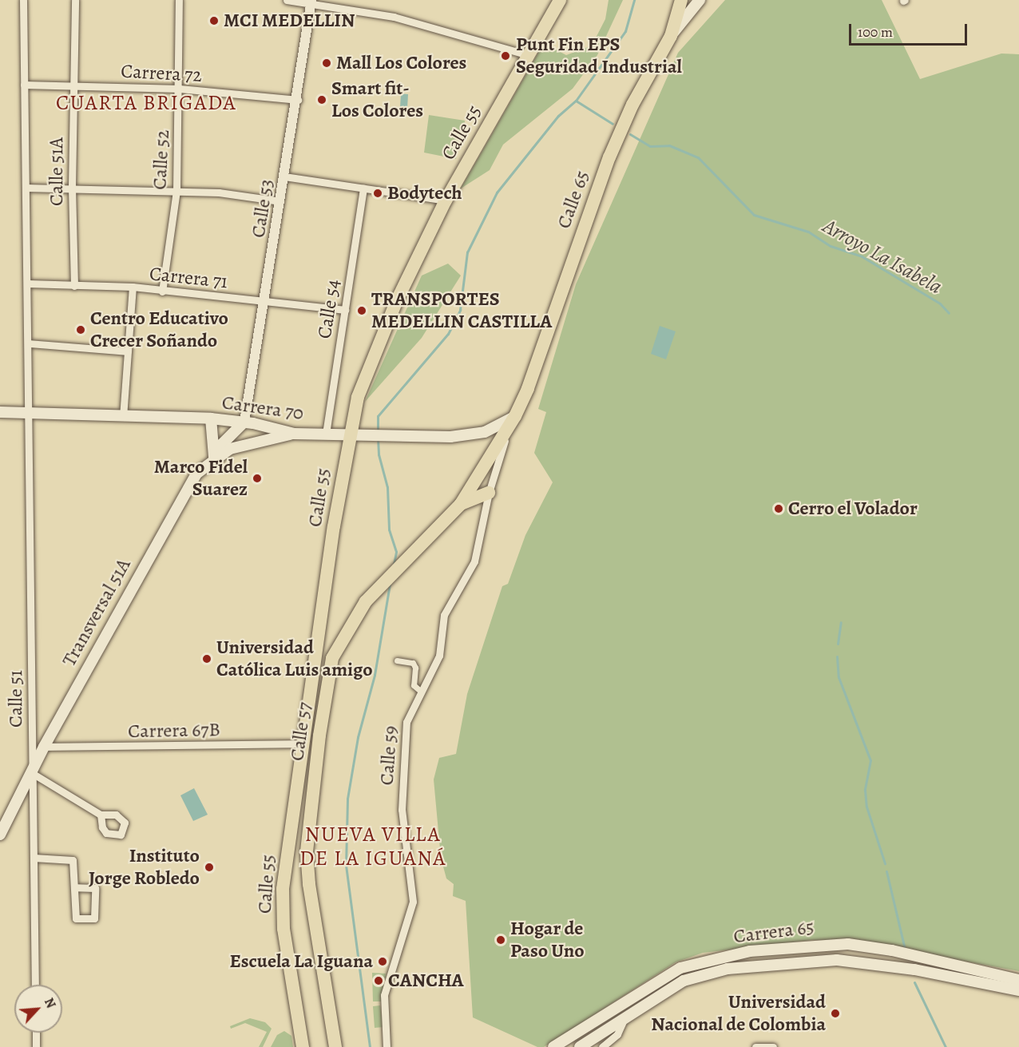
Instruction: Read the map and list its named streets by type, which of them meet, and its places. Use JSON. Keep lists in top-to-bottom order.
{
  "streets": {
    "highway": ["Calle 55", "Calle 65", "Calle 57"],
    "main road": ["Carrera 70", "Transversal 51A", "Carrera 65"],
    "street": [
      "Carrera 72",
      "Calle 52",
      "Calle 51A",
      "Calle 53",
      "Carrera 71",
      "Calle 54",
      "Calle 51",
      "Carrera 67B",
      "Calle 59"
    ]
  },
  "crossings": [
    ["Carrera 72", "Calle 52"],
    ["Carrera 72", "Calle 51A"],
    ["Carrera 72", "Calle 53"],
    ["Carrera 72", "Calle 51"],
    ["Calle 55", "Carrera 70"],
    ["Calle 55", "Carrera 67B"],
    ["Calle 52", "Carrera 71"],
    ["Calle 51A", "Carrera 71"],
    ["Calle 65", "Carrera 70"],
    ["Calle 65", "Calle 57"],
    ["Calle 65", "Calle 59"],
    ["Calle 53", "Carrera 71"],
    ["Calle 53", "Carrera 70"],
    ["Calle 53", "Transversal 51A"],
    ["Carrera 71", "Calle 54"],
    ["Carrera 71", "Calle 51"],
    ["Calle 54", "Carrera 70"],
    ["Carrera 70", "Transversal 51A"],
    ["Carrera 70", "Calle 51"],
    ["Carrera 70", "Calle 57"],
    ["Carrera 70", "Calle 59"],
    ["Transversal 51A", "Calle 51"],
    ["Transversal 51A", "Carrera 67B"],
    ["Calle 57", "Calle 59"]
  ],
  "districts": ["CUARTA BRIGADA", "NUEVA VILLA DE LA IGUANÁ"],
  "water": ["Arroyo La Isabela"],
  "places": [
    "MCI MEDELLIN",
    "Punt Fin EPS Seguridad Industrial",
    "Mall Los Colores",
    "Smart fit- Los Colores",
    "Bodytech",
    "TRANSPORTES MEDELLIN CASTILLA",
    "Centro Educativo Crecer Soñando",
    "Marco Fidel Suarez",
    "Cerro el Volador",
    "Universidad Católica Luis amigo",
    "Instituto Jorge Robledo",
    "Hogar de Paso Uno",
    "Escuela La Iguana",
    "CANCHA",
    "Universidad Nacional de Colombia"
  ],
  "scale_bar": "100 m",
  "north": "top right"
}
